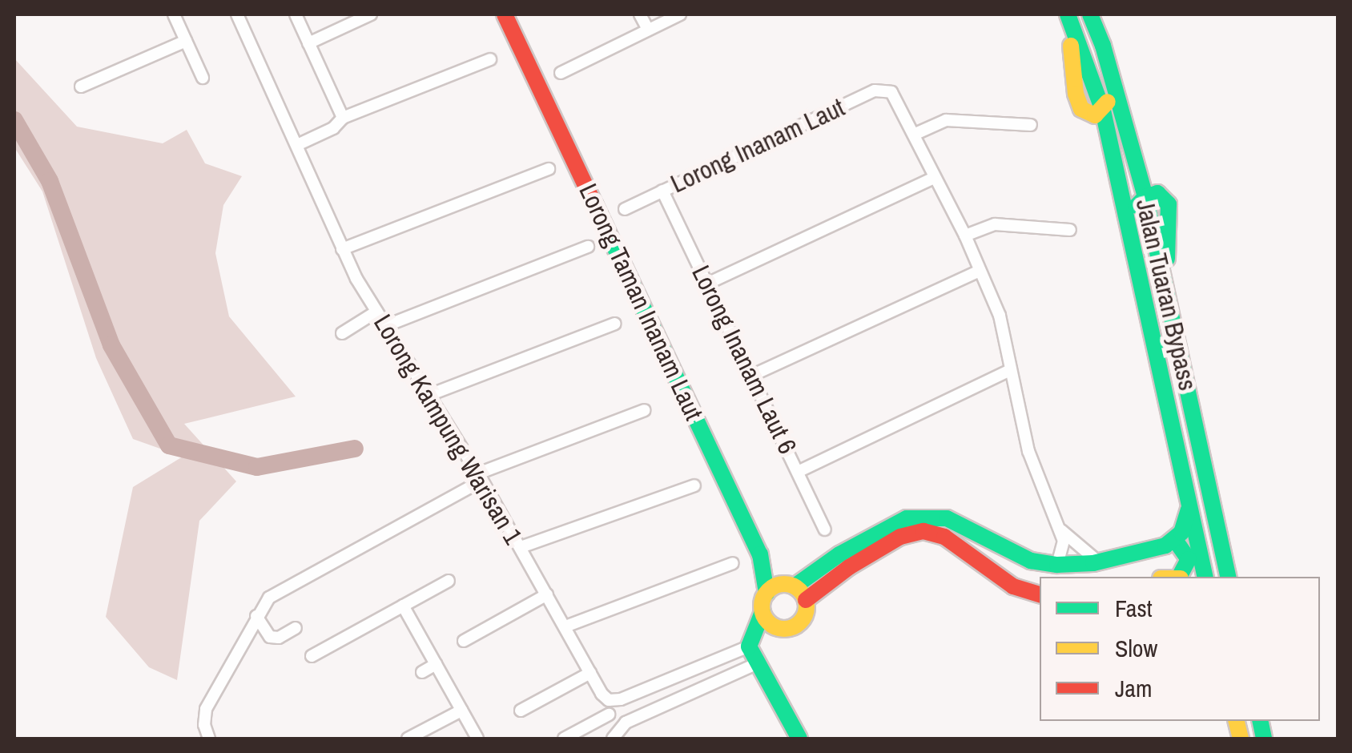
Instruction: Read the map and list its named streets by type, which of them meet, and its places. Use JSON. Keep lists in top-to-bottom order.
{
  "streets": {
    "main road": ["Jalan Tuaran Bypass", "Lorong Taman Inanam Laut", "Lorong Kampung Warisan 1"],
    "street": ["Lorong Inanam Laut", "Lorong Inanam Laut 6"]
  },
  "crossings": [
    ["Lorong Inanam Laut", "Lorong Inanam Laut 6"],
    ["Lorong Taman Inanam Laut", "Lorong Kampung Warisan 1"]
  ],
  "legend": ["Fast", "Slow", "Jam"]
}
